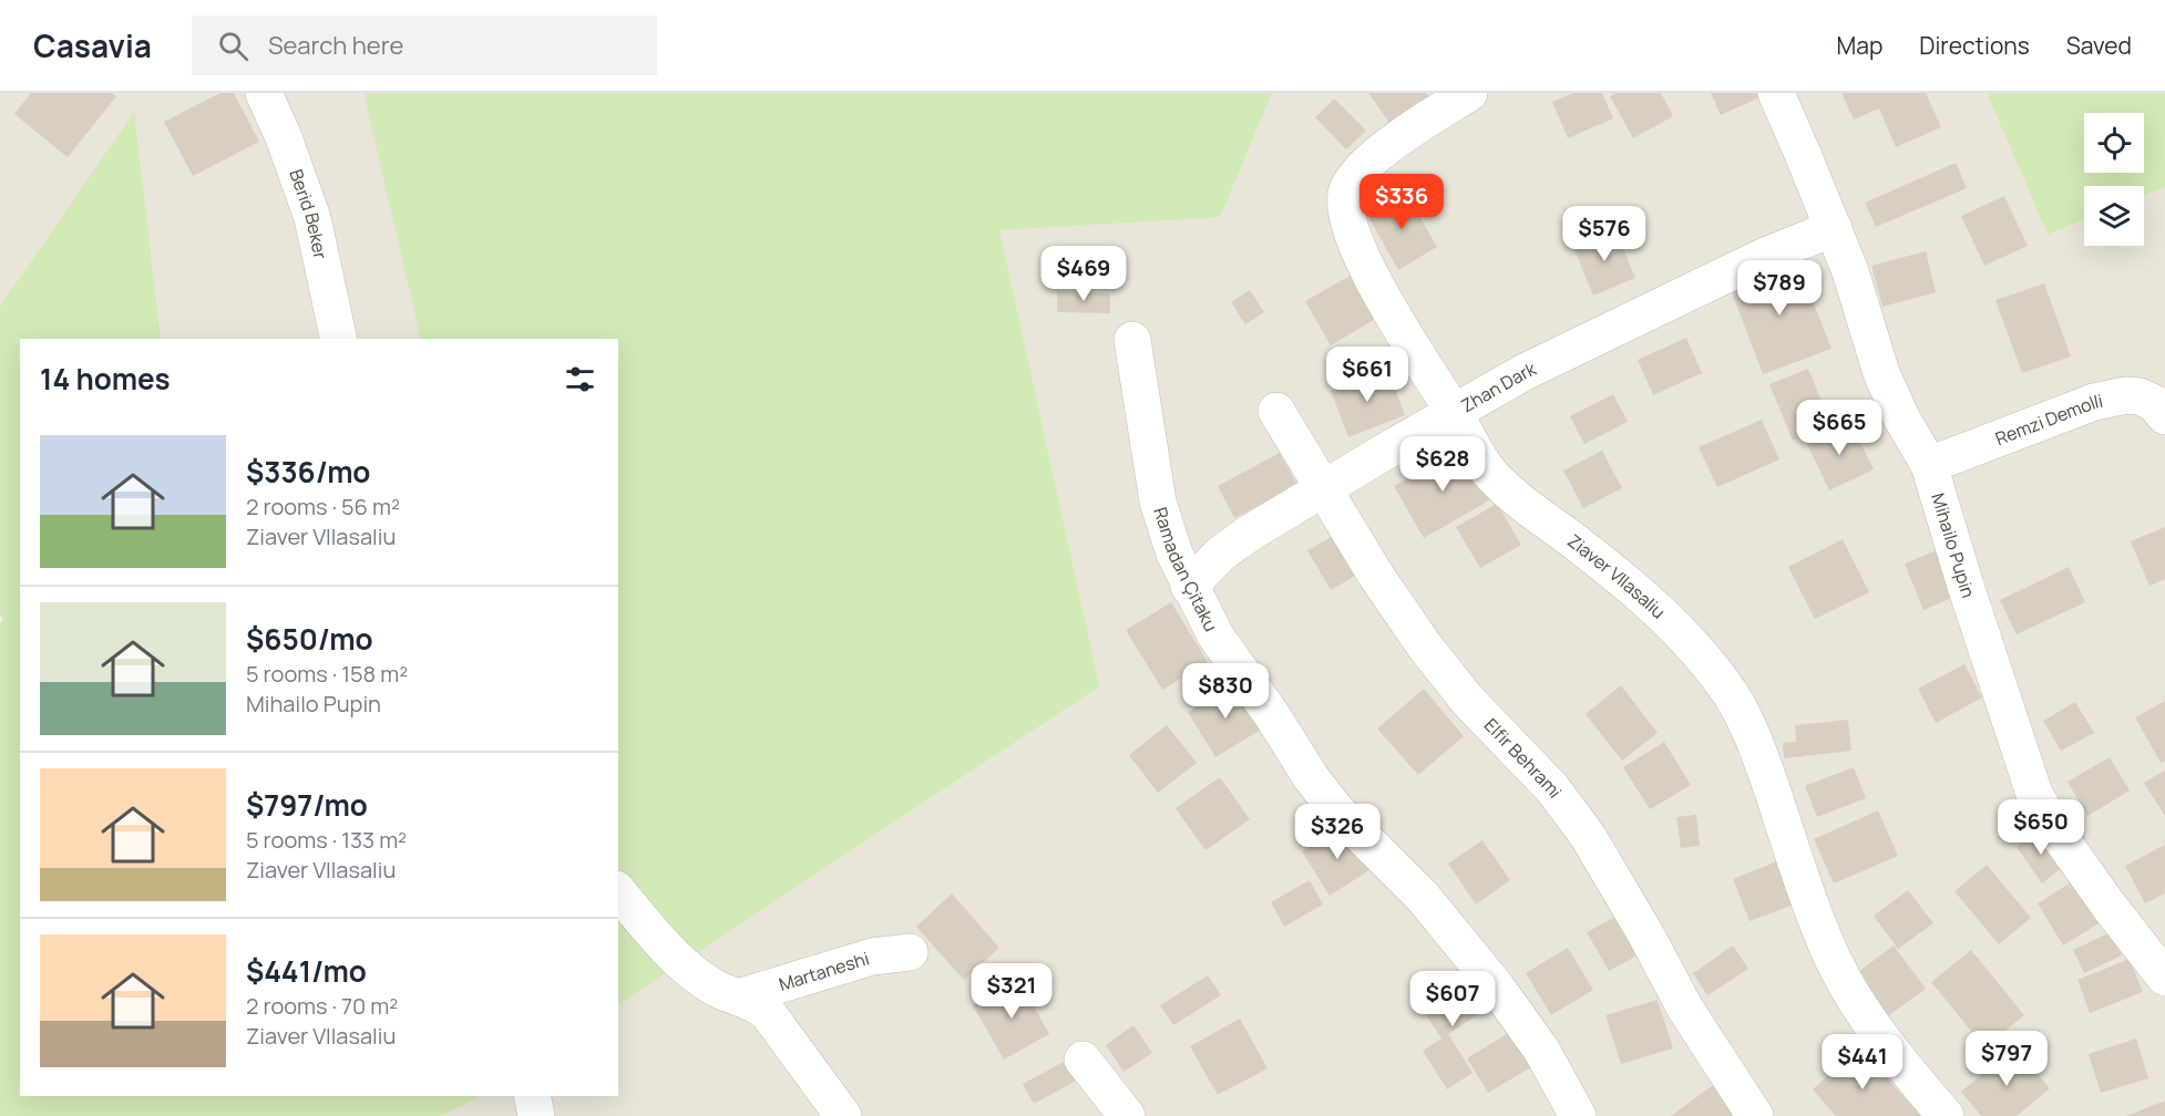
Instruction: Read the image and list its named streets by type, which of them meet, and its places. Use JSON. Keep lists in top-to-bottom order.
{
  "streets": {
    "street": [
      "Berid Beker",
      "Zhan Dark",
      "Remzi Demolli",
      "Mihailo Pupin",
      "Ramadan Çitaku",
      "Ziaver Vllasaliu",
      "Elfir Behrami",
      "Martaneshi"
    ]
  },
  "crossings": [
    ["Zhan Dark", "Mihailo Pupin"],
    ["Zhan Dark", "Ramadan Çitaku"],
    ["Zhan Dark", "Ziaver Vllasaliu"],
    ["Zhan Dark", "Elfir Behrami"],
    ["Remzi Demolli", "Mihailo Pupin"]
  ],
  "page": {
    "header": "Casavia",
    "search": "Search here",
    "nav": ["Map", "Directions", "Saved"],
    "price": [
      "$336",
      "$576",
      "$469",
      "$789",
      "$661",
      "$665",
      "$628",
      "$830",
      "$650",
      "$326",
      "$321",
      "$607",
      "$797",
      "$441"
    ],
    "heading": "14 homes",
    "list": [
      {
        "name": "$336/mo",
        "note": "2 rooms · 56 m² · Ziaver Vllasaliu"
      },
      {
        "name": "$650/mo",
        "note": "5 rooms · 158 m² · Mihailo Pupin"
      },
      {
        "name": "$797/mo",
        "note": "5 rooms · 133 m² · Ziaver Vllasaliu"
      },
      {
        "name": "$441/mo",
        "note": "2 rooms · 70 m² · Ziaver Vllasaliu"
      }
    ]
  }
}
